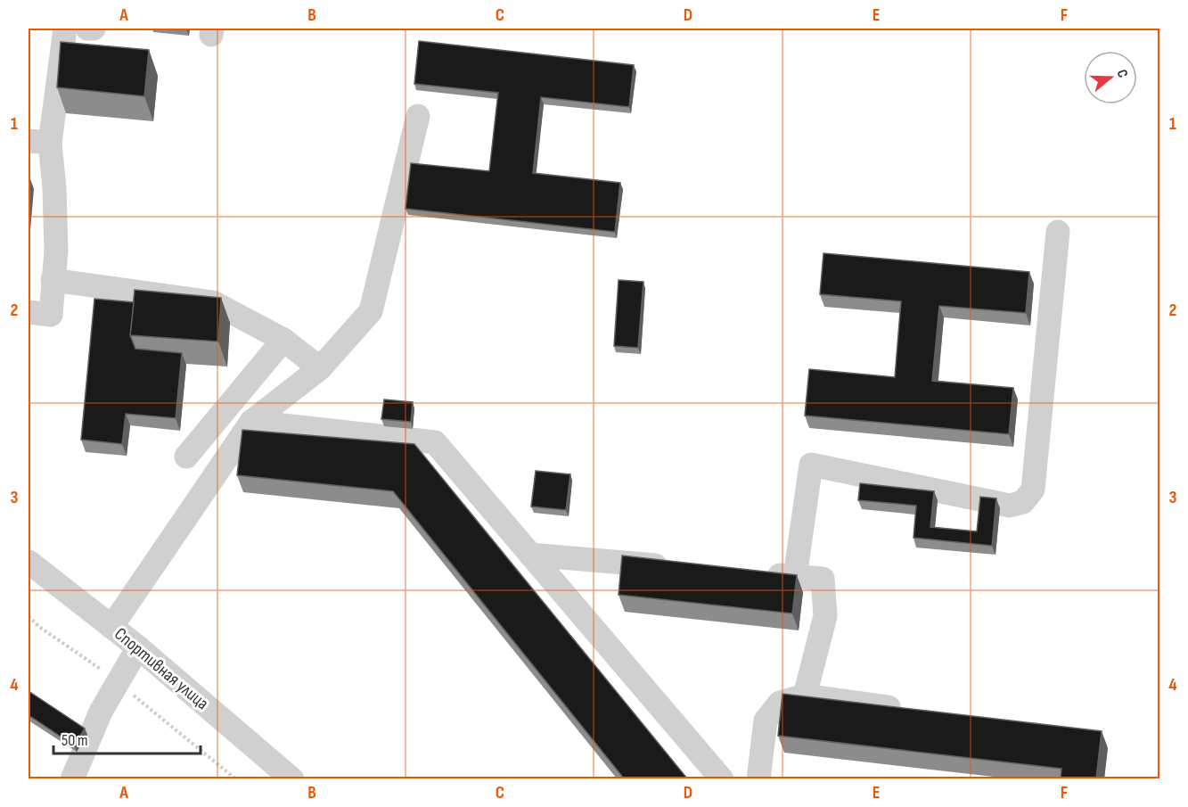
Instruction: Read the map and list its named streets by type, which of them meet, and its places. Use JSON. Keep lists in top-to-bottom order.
{
  "streets": {
    "street": ["Спортивная улица"]
  },
  "scale_bar": "50 m",
  "north": "right",
  "grid": {
    "columns": [
      "A",
      "B",
      "C",
      "D",
      "E",
      "F"
    ],
    "rows": [
      "1",
      "2",
      "3",
      "4"
    ]
  }
}
